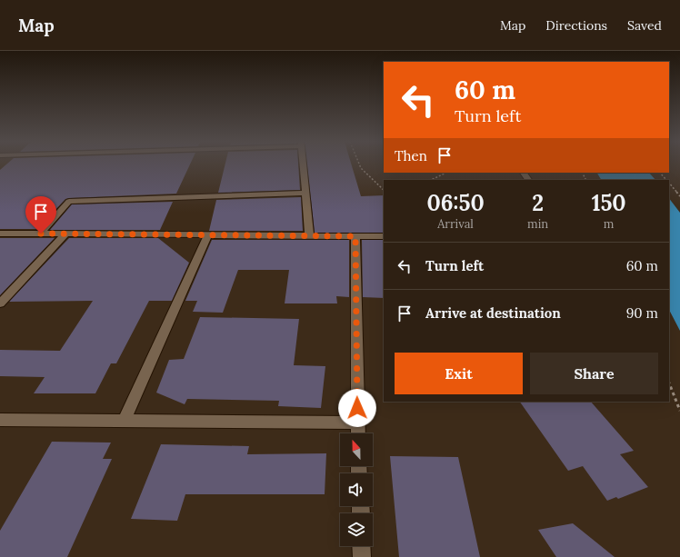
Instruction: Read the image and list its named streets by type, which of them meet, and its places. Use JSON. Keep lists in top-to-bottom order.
{
  "north": "top",
  "page": {
    "header": "Map",
    "nav": ["Map", "Directions", "Saved"],
    "turn": ["60 m", "Turn left"],
    "then": "Then",
    "eta": [
      "06:50",
      "Arrival",
      "2",
      "min",
      "150",
      "m"
    ],
    "list": [
      {
        "name": "Turn left",
        "value": "60 m"
      },
      {
        "name": "Arrive at destination",
        "value": "90 m"
      }
    ],
    "buttons": ["Exit", "Share"]
  }
}
